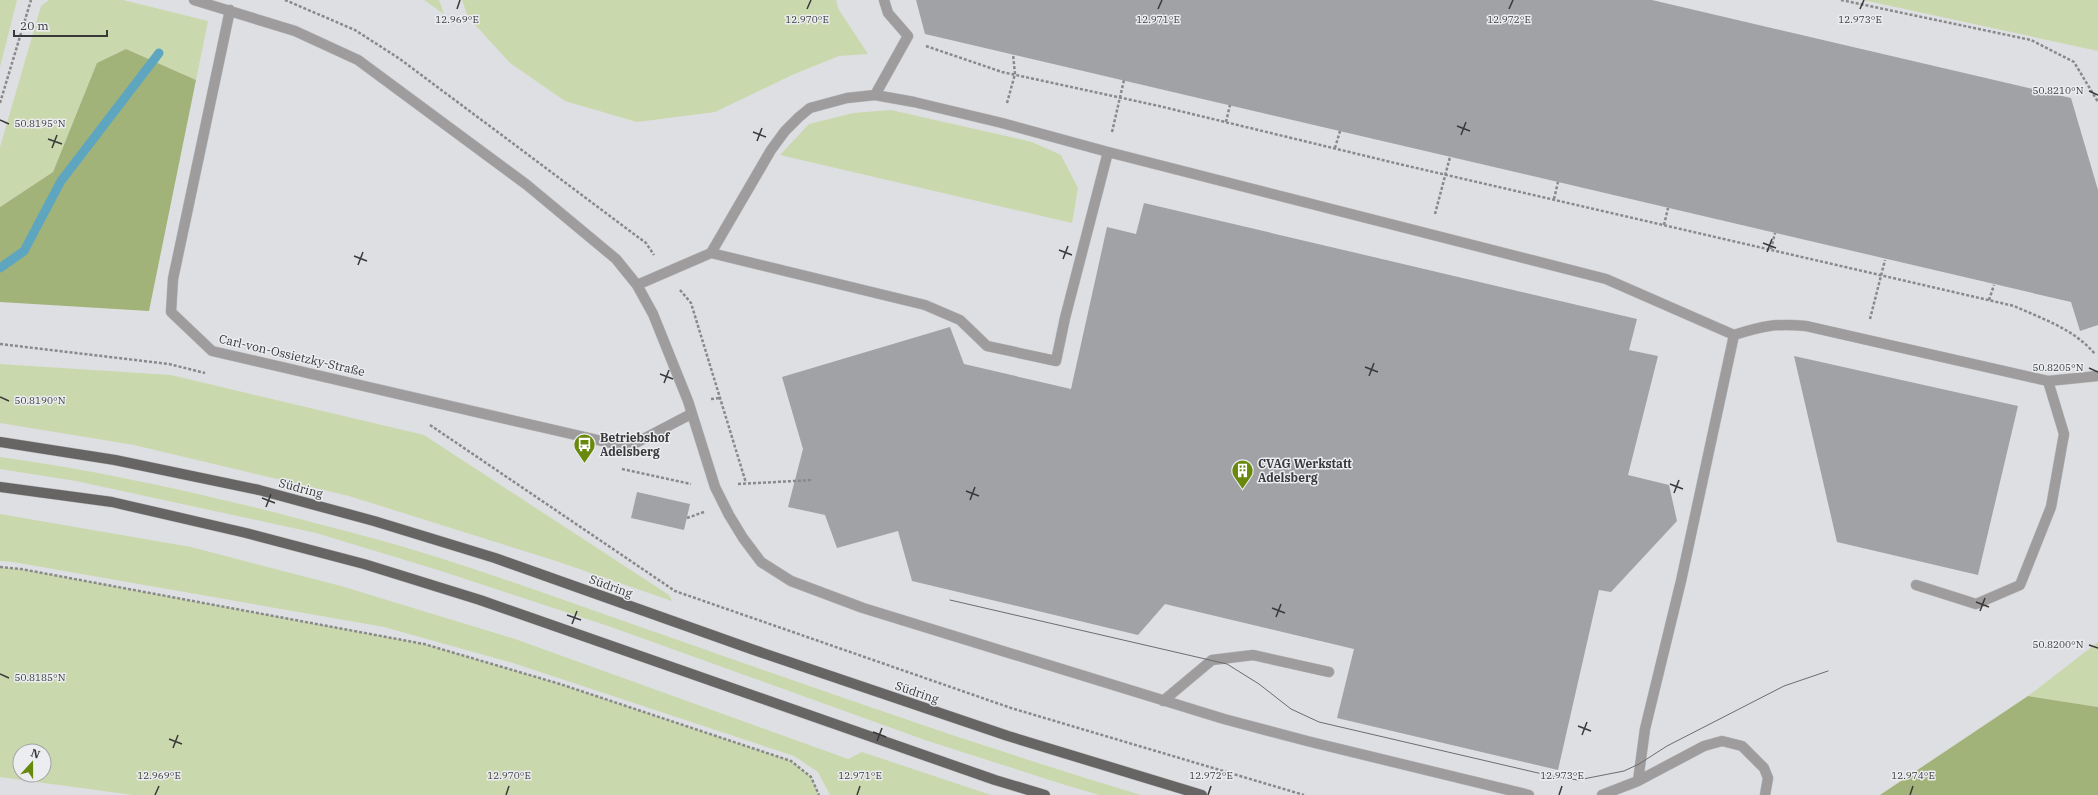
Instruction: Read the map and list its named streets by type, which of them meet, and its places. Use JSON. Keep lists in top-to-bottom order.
{
  "streets": {
    "main road": ["Südring"],
    "street": ["Carl-von-Ossietzky-Straße"]
  },
  "places": {
    "bus stop": ["Betriebshof Adelsberg"],
    "building": ["CVAG Werkstatt Adelsberg"]
  },
  "scale_bar": "20 m",
  "north": "top",
  "coordinates": [
    "12.973°E",
    "12.969°E",
    "12.970°E",
    "12.971°E",
    "12.972°E",
    "50.8210°N",
    "50.8195°N",
    "50.8205°N",
    "50.8190°N",
    "50.8200°N",
    "50.8185°N",
    "12.974°E"
  ]
}
